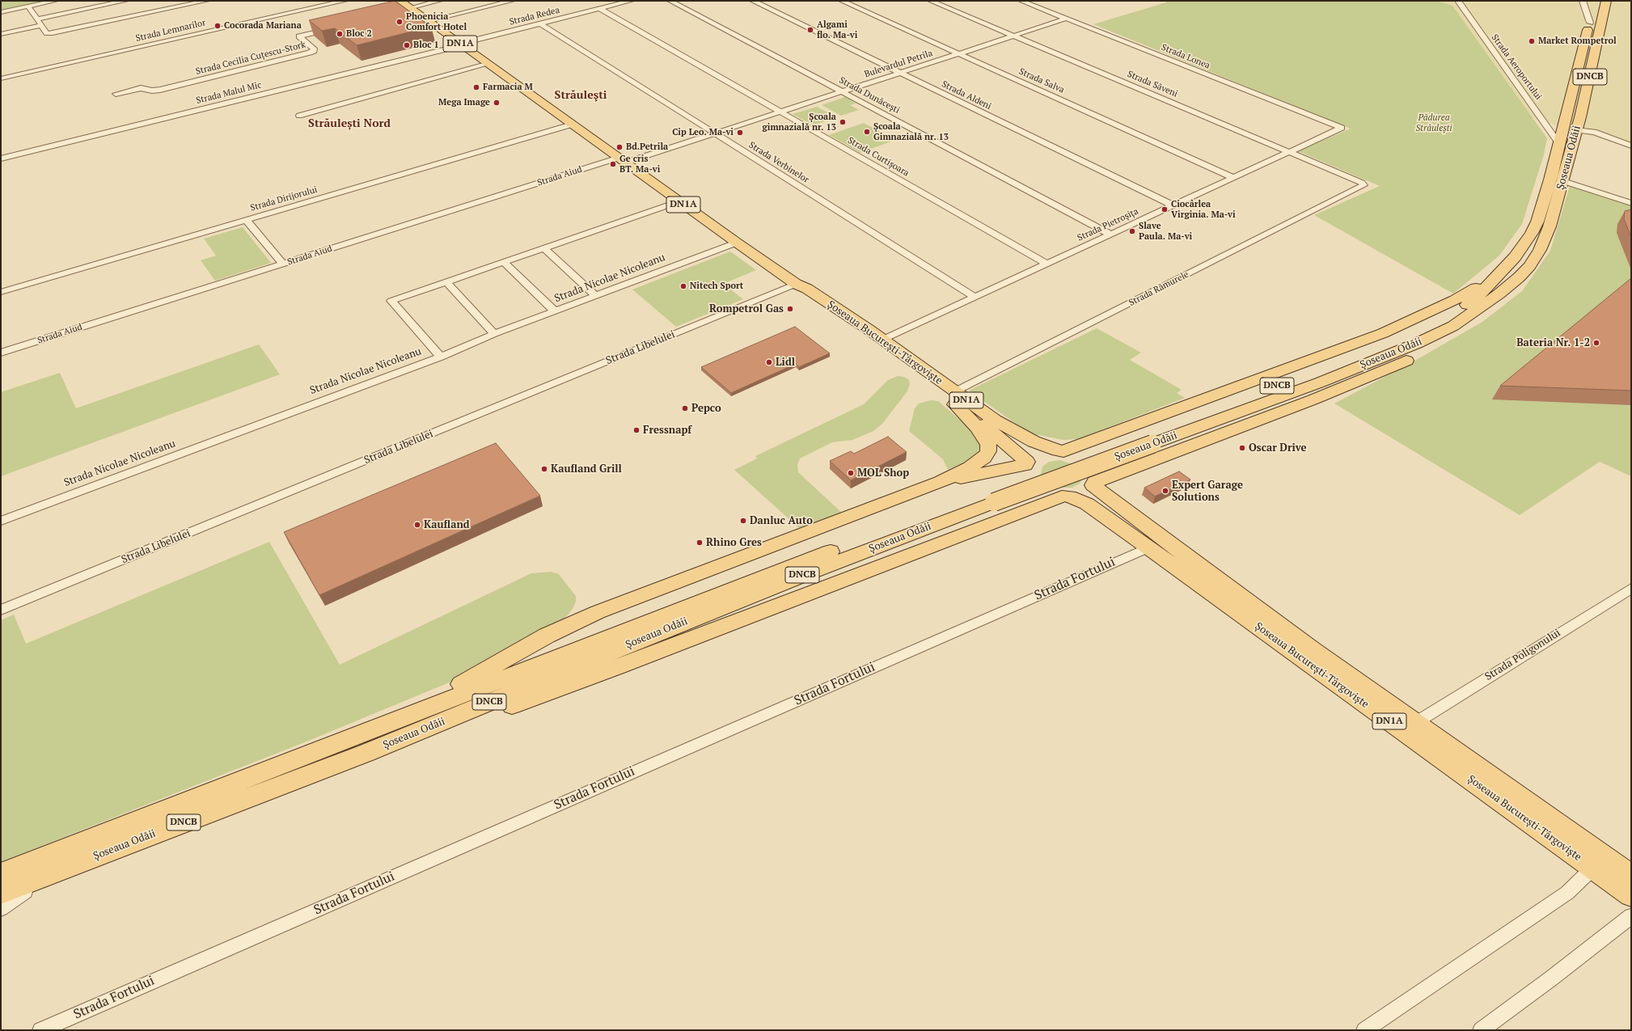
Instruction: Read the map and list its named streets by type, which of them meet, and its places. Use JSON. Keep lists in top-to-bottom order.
{
  "streets": {
    "main road": [
      "DN1A",
      "DNCB",
      "Șoseaua Odăii",
      "Șoseaua București-Târgoviște"
    ],
    "street": [
      "Strada Redea",
      "Strada Lemnarilor",
      "Strada Lonea",
      "Strada Cecilia Cuțescu-Stork",
      "Bulevardul Petrila",
      "Strada Aeroportului",
      "Strada Salva",
      "Strada Săveni",
      "Strada Malul Mic",
      "Strada Dunăcești",
      "Strada Aldeni",
      "Strada Curtișoara",
      "Strada Verbinelor",
      "Strada Aiud",
      "Strada Dirijorului",
      "Strada Pietroșița",
      "Strada Nicolae Nicoleanu",
      "Strada Rămurele",
      "Strada Libelulei",
      "Strada Fortului",
      "Strada Poligonului"
    ]
  },
  "crossings": [
    ["Strada Redea", "Strada Malul Mic"],
    ["Strada Redea", "Strada Curtișoara"],
    ["Strada Redea", "Strada Verbinelor"],
    ["Strada Redea", "Șoseaua București-Târgoviște"],
    ["DN1A", "Șoseaua București-Târgoviște"],
    ["Strada Lonea", "Bulevardul Petrila"],
    ["Strada Lonea", "Strada Pietroșița"],
    ["Bulevardul Petrila", "Strada Salva"],
    ["Bulevardul Petrila", "Strada Săveni"],
    ["Bulevardul Petrila", "Strada Dunăcești"],
    ["Bulevardul Petrila", "Strada Aldeni"],
    ["Bulevardul Petrila", "Strada Curtișoara"],
    ["Bulevardul Petrila", "Strada Verbinelor"],
    ["Bulevardul Petrila", "Strada Aiud"],
    ["Bulevardul Petrila", "Șoseaua București-Târgoviște"],
    ["Strada Aeroportului", "Șoseaua Odăii"],
    ["Strada Salva", "Strada Pietroșița"],
    ["Strada Săveni", "Strada Pietroșița"],
    ["Strada Săveni", "Strada Rămurele"],
    ["Strada Malul Mic", "Șoseaua București-Târgoviște"],
    ["Strada Dunăcești", "Strada Pietroșița"],
    ["Strada Aldeni", "Strada Pietroșița"],
    ["Strada Curtișoara", "Strada Pietroșița"],
    ["Strada Verbinelor", "Strada Pietroșița"],
    ["Strada Aiud", "Șoseaua București-Târgoviște"],
    ["Strada Dirijorului", "Șoseaua București-Târgoviște"],
    ["Strada Pietroșița", "Șoseaua București-Târgoviște"],
    ["Strada Nicolae Nicoleanu", "Șoseaua București-Târgoviște"],
    ["Strada Rămurele", "Șoseaua București-Târgoviște"],
    ["Șoseaua București-Târgoviște", "Strada Libelulei"],
    ["Șoseaua București-Târgoviște", "Strada Fortului"],
    ["Șoseaua București-Târgoviște", "Strada Poligonului"]
  ],
  "districts": ["Străuleşti", "Străulești Nord"],
  "parks": ["Pădurea Străulești"],
  "places": [
    "Phoenicia Comfort Hotel",
    "Cocorada Mariana",
    "Algami flo. Ma-vi",
    "Bloc 2",
    "Market Rompetrol",
    "Bloc 1",
    "Farmacia M",
    "Mega Image",
    "Școala gimnazială nr. 13",
    "Școala Gimnazială nr. 13",
    "Cip Leo. Ma-vi",
    "Bd.Petrila",
    "Ge cris BT. Ma-vi",
    "Ciocârlea Virginia. Ma-vi",
    "Slave Paula. Ma-vi",
    "Nitech Sport",
    "Rompetrol Gas",
    "Bateria Nr. 1-2",
    "Lidl",
    "Pepco",
    "Fressnapf",
    "Oscar Drive",
    "Kaufland Grill",
    "MOL Shop",
    "Expert Garage Solutions",
    "Danluc Auto",
    "Kaufland",
    "Rhino Gres"
  ]
}
